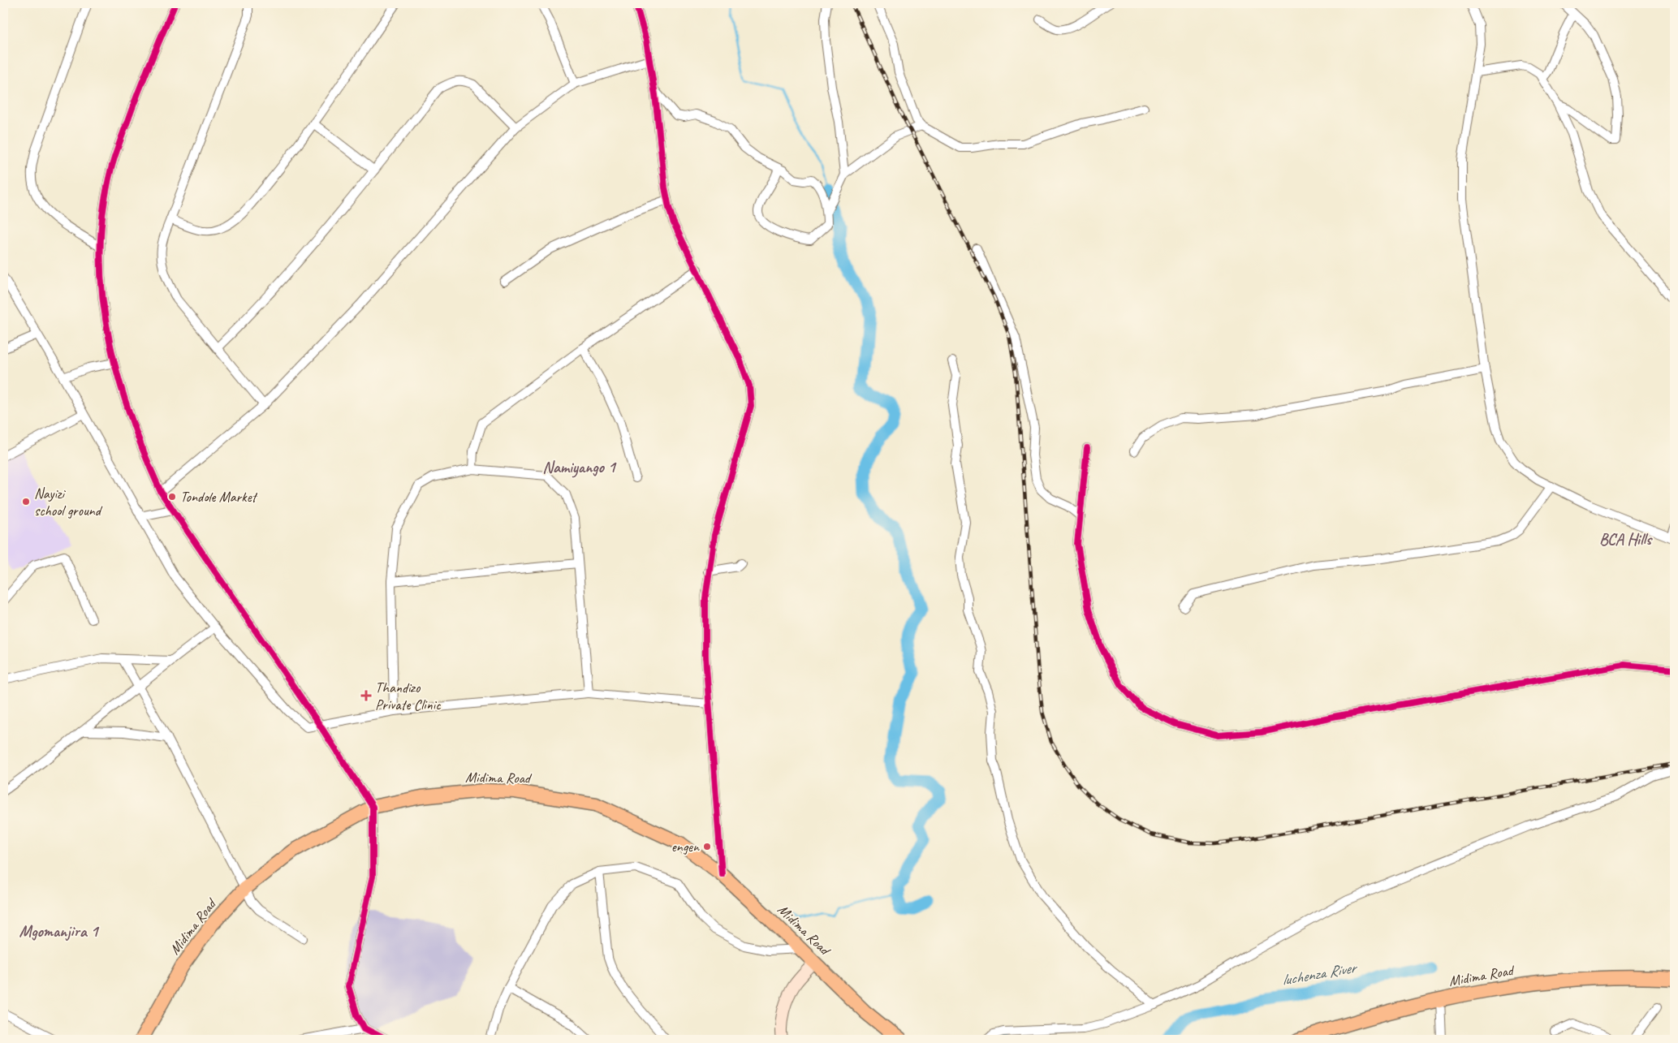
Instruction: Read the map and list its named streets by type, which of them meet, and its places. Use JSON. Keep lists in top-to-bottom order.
{
  "streets": {
    "main road": ["Midima Road"]
  },
  "districts": ["Namiyango 1", "BCA Hills", "Mgomanjira 1"],
  "water": ["luchenza River"],
  "places": {
    "other": ["Tondole Market", "Nayizi school ground", "engen"],
    "health": ["Thandizo Private Clinic"]
  }
}
